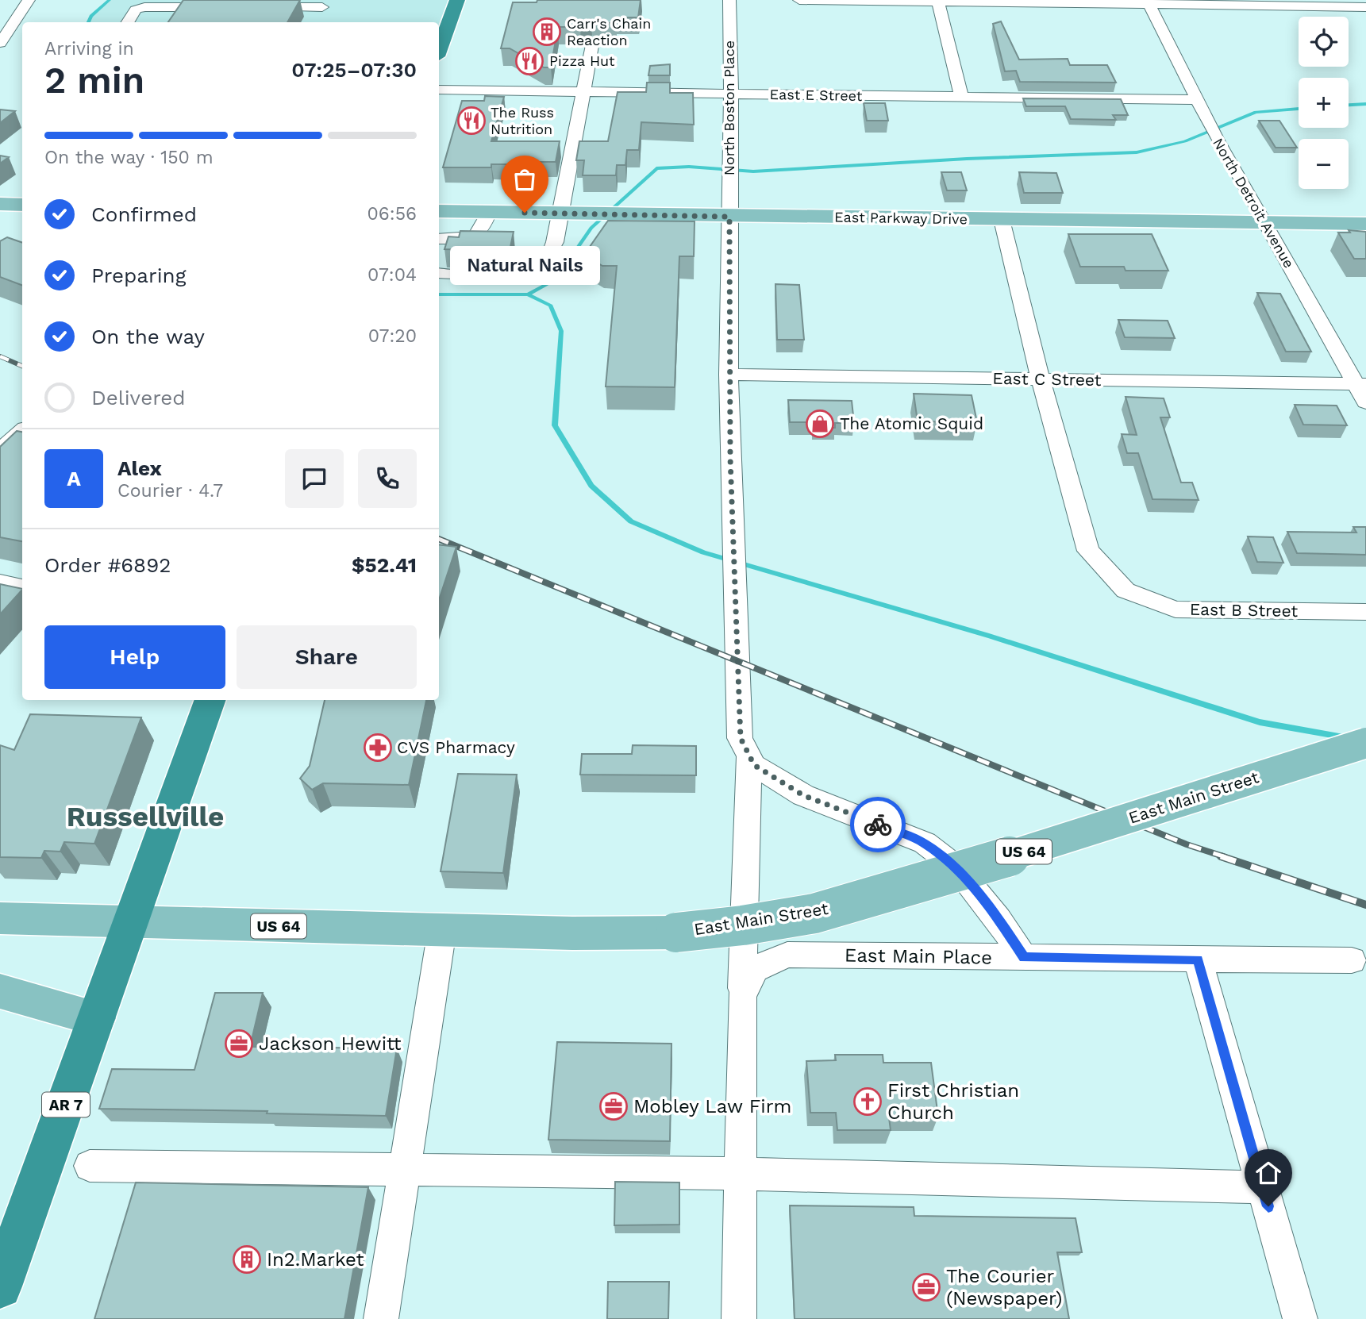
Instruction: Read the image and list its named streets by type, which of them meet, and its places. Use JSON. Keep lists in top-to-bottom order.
{
  "streets": {
    "highway": ["AR 7"],
    "main road": ["East Parkway Drive", "East Main Street", "US 64"],
    "street": [
      "East E Street",
      "North Boston Place",
      "North Detroit Avenue",
      "East C Street",
      "East B Street",
      "East Main Place"
    ]
  },
  "crossings": [
    ["East E Street", "North Boston Place"],
    ["East E Street", "North Detroit Avenue"],
    ["North Boston Place", "East Parkway Drive"],
    ["North Boston Place", "East C Street"],
    ["North Detroit Avenue", "East Parkway Drive"],
    ["North Detroit Avenue", "East C Street"],
    ["East C Street", "East B Street"],
    ["East Main Street", "US 64"],
    ["East Main Street", "AR 7"],
    ["US 64", "AR 7"]
  ],
  "districts": ["Russellville"],
  "places": {
    "building": ["Carr's Chain Reaction", "In2.Market"],
    "restaurant": ["Pizza Hut", "The Russ Nutrition"],
    "other": ["Natural Nails"],
    "shop": ["The Atomic Squid"],
    "pharmacy": ["CVS Pharmacy"],
    "office": ["Jackson Hewitt", "Mobley Law Firm", "The Courier (Newspaper)"],
    "church": ["First Christian Church"]
  },
  "page": {
    "map_buttons": ["+", "−"],
    "heading": ["2 min", "Arriving in", "07:25–07:30"],
    "panel": [
      "Alex",
      "Courier · 4.7",
      "Order #6892",
      "$52.41"
    ],
    "bar": "On the way · 150 m",
    "list": [
      ["Confirmed", "06:56"],
      ["Preparing", "07:04"],
      ["On the way", "07:20"],
      "Delivered"
    ],
    "bubble": "Natural Nails",
    "round": "A",
    "buttons": ["Help", "Share"]
  }
}
